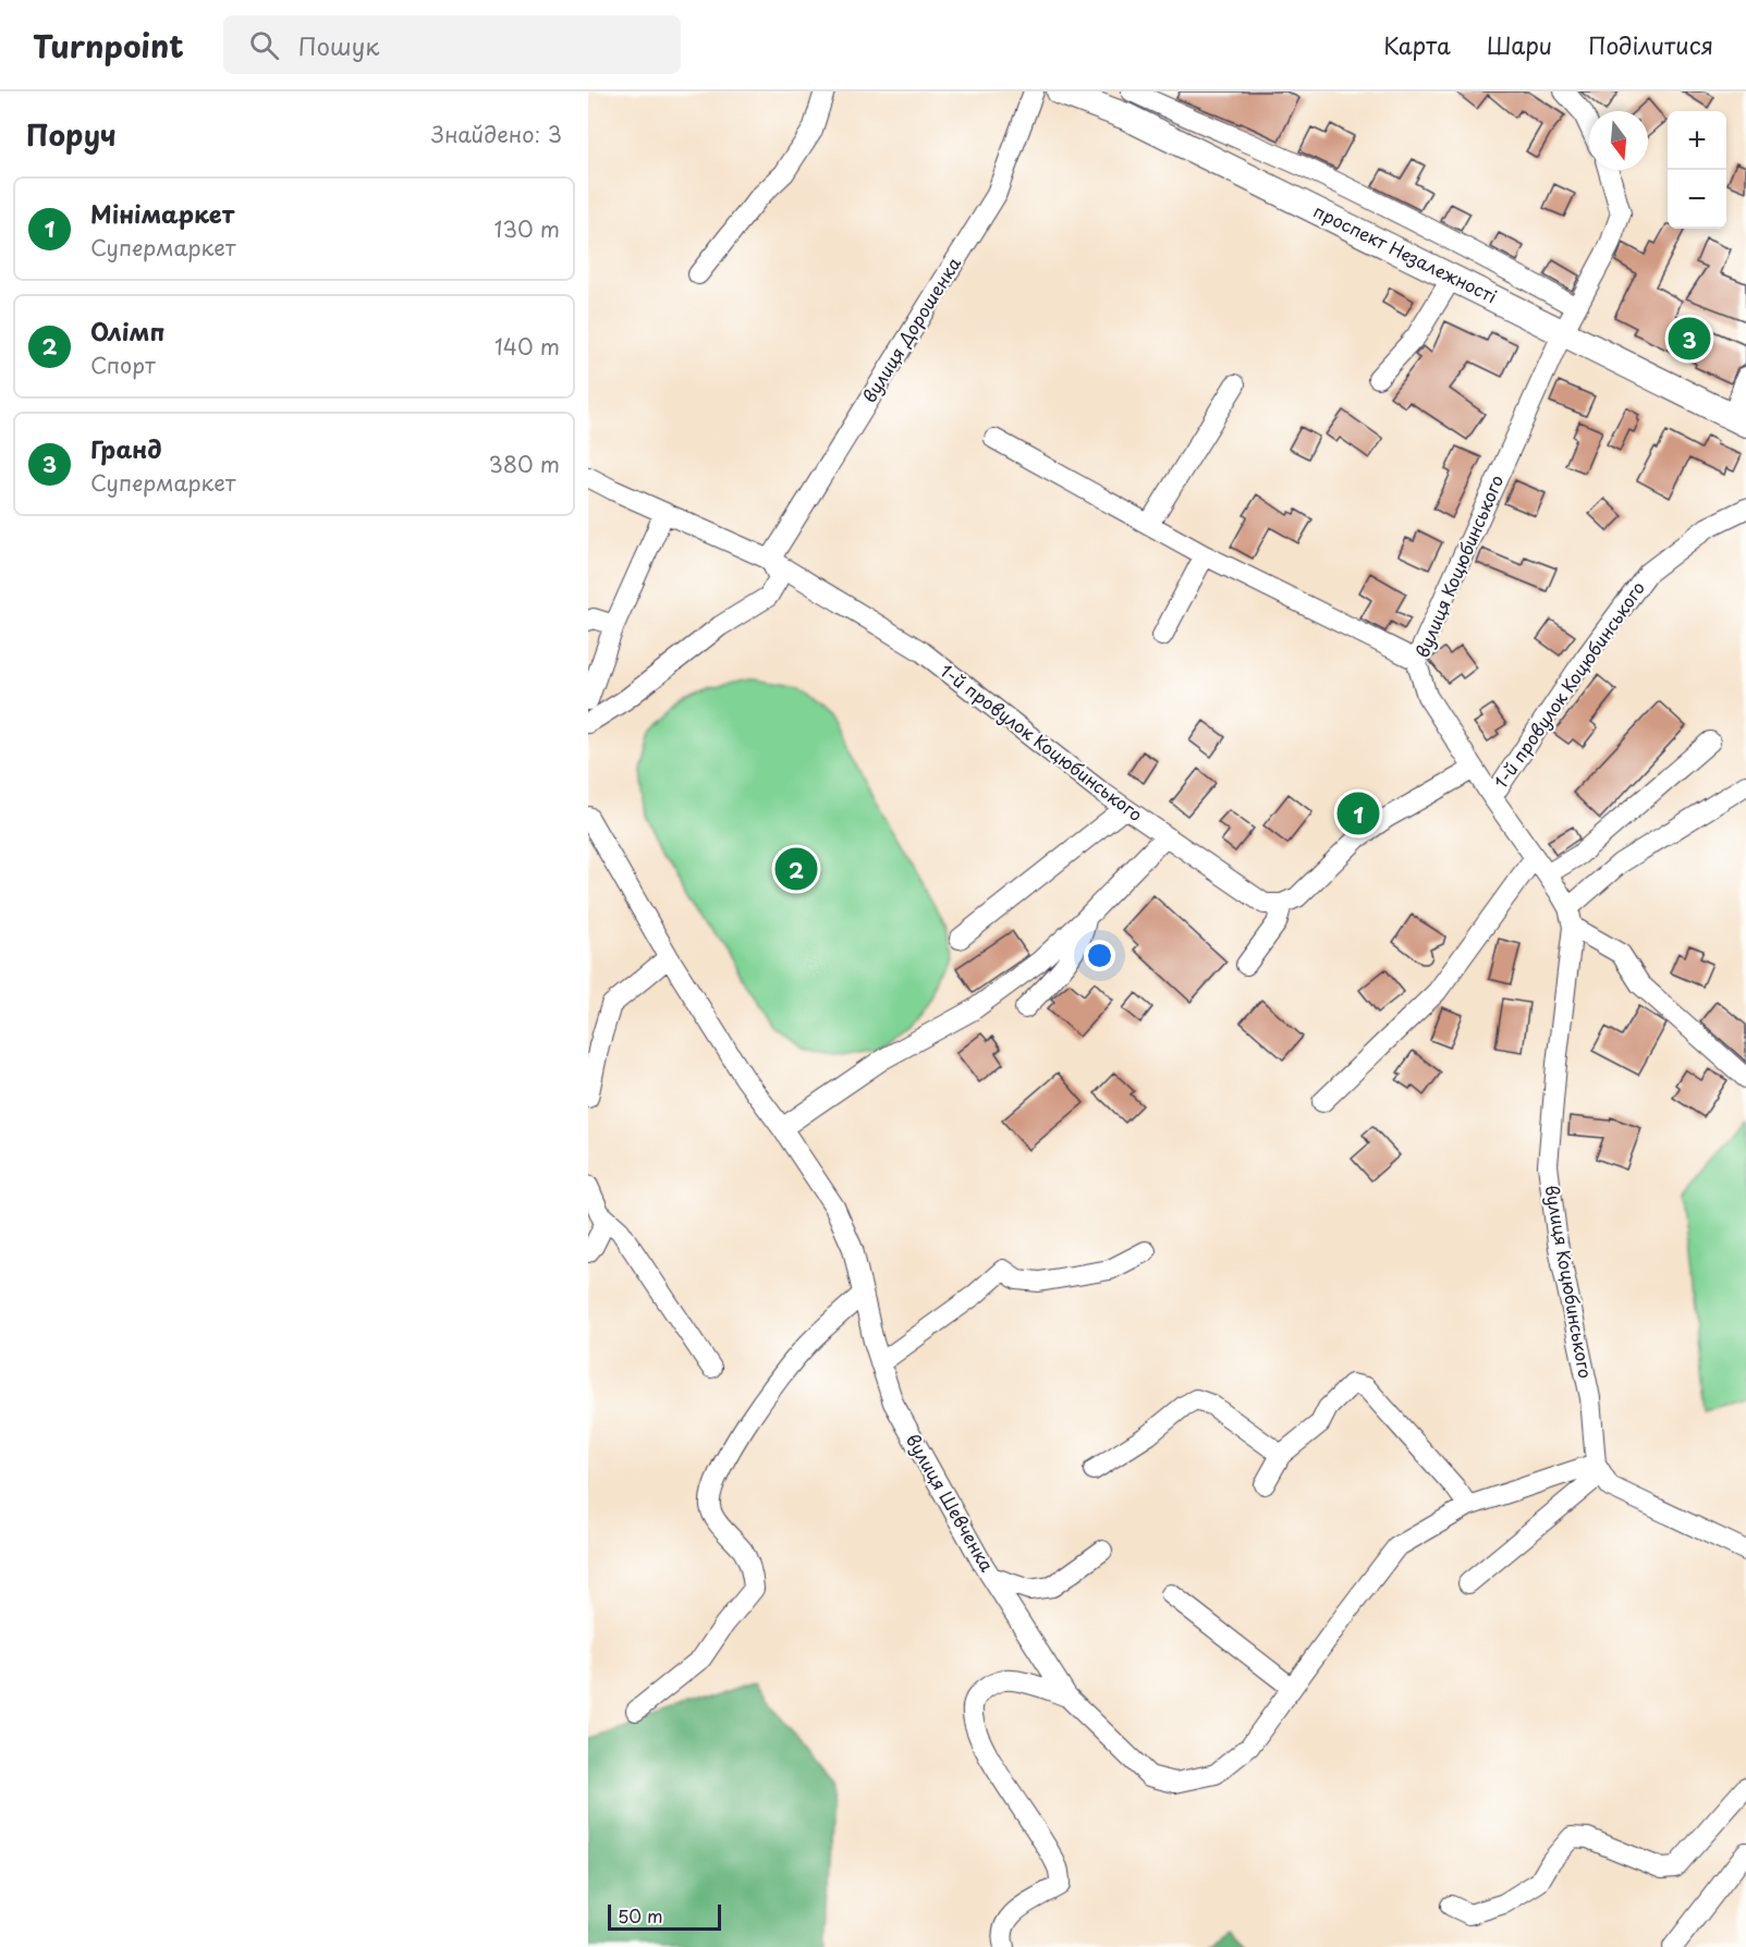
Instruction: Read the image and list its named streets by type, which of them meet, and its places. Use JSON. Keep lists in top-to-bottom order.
{
  "streets": {
    "main road": ["проспект Незалежності"],
    "street": [
      "вулиця Дорошенка",
      "вулиця Коцюбинського",
      "1-й провулок Коцюбинського",
      "вулиця Шевченка"
    ]
  },
  "crossings": [
    ["проспект Незалежності", "вулиця Коцюбинського"],
    ["вулиця Дорошенка", "1-й провулок Коцюбинського"],
    ["вулиця Коцюбинського", "1-й провулок Коцюбинського"]
  ],
  "scale_bar": "50 m",
  "north": "bottom",
  "page": {
    "header": "Turnpoint",
    "search": "Пошук",
    "nav": ["Карта", "Шари", "Поділитися"],
    "heading": ["Поруч", "Знайдено: 3"],
    "map_buttons": ["+", "−"],
    "list": [
      {
        "mark": "1",
        "name": "Мінімаркет",
        "note": "Супермаркет",
        "value": "130 m"
      },
      {
        "mark": "2",
        "name": "Олімп",
        "note": "Спорт",
        "value": "140 m"
      },
      {
        "mark": "3",
        "name": "Гранд",
        "note": "Супермаркет",
        "value": "380 m"
      }
    ],
    "pins": ["3", "1", "2"],
    "scale": "50 m"
  }
}
